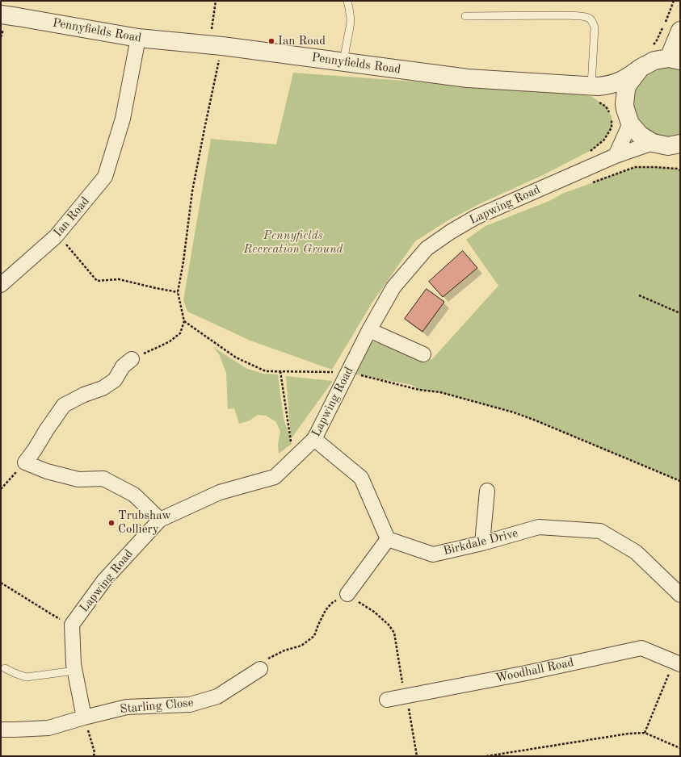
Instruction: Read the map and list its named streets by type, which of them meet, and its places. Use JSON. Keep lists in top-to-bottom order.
{
  "streets": {
    "street": [
      "Pennyfields Road",
      "Lapwing Road",
      "Ian Road",
      "Birkdale Drive",
      "Woodhall Road",
      "Starling Close"
    ]
  },
  "crossings": [
    ["Pennyfields Road", "Ian Road"],
    ["Lapwing Road", "Starling Close"]
  ],
  "parks": ["Pennyfields Recreation Ground"],
  "places": ["Ian Road", "Trubshaw Colliery"]
}
